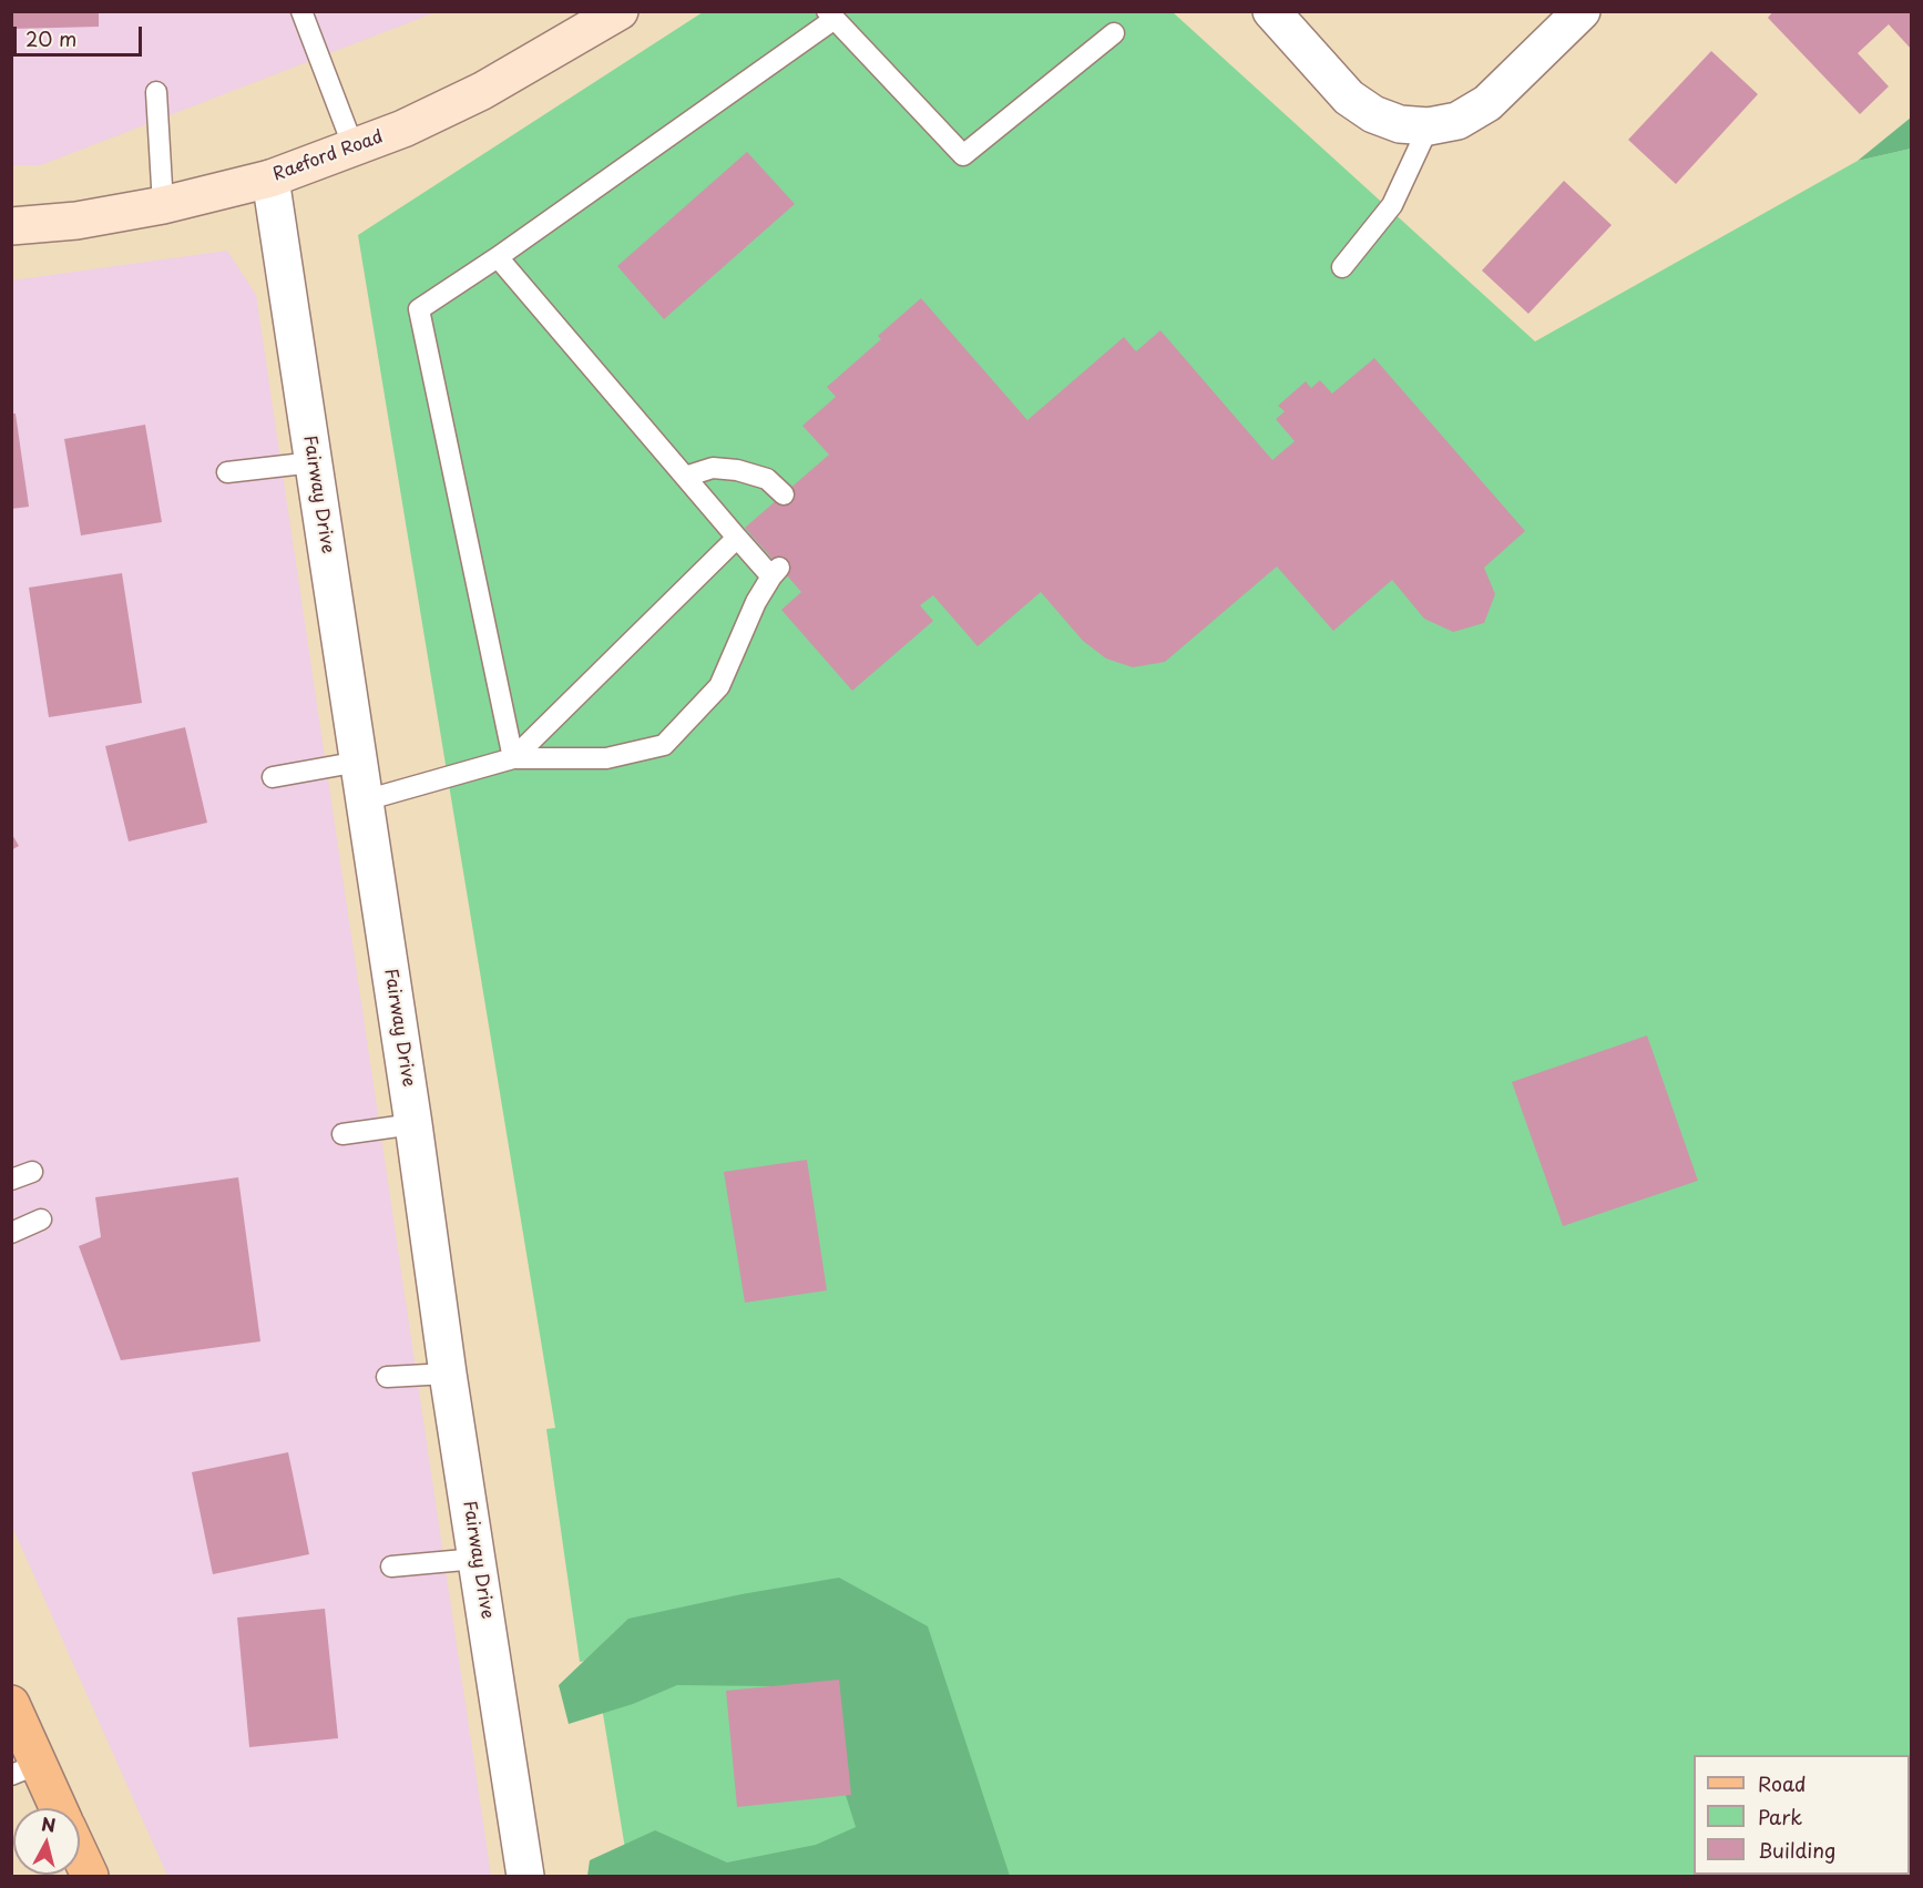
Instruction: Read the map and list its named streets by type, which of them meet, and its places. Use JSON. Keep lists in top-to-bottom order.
{
  "streets": {
    "main road": ["Raeford Road"],
    "street": ["Fairway Drive"]
  },
  "crossings": [
    ["Raeford Road", "Fairway Drive"]
  ],
  "legend": ["Road", "Park", "Building"],
  "scale_bar": "20 m",
  "north": "top"
}
